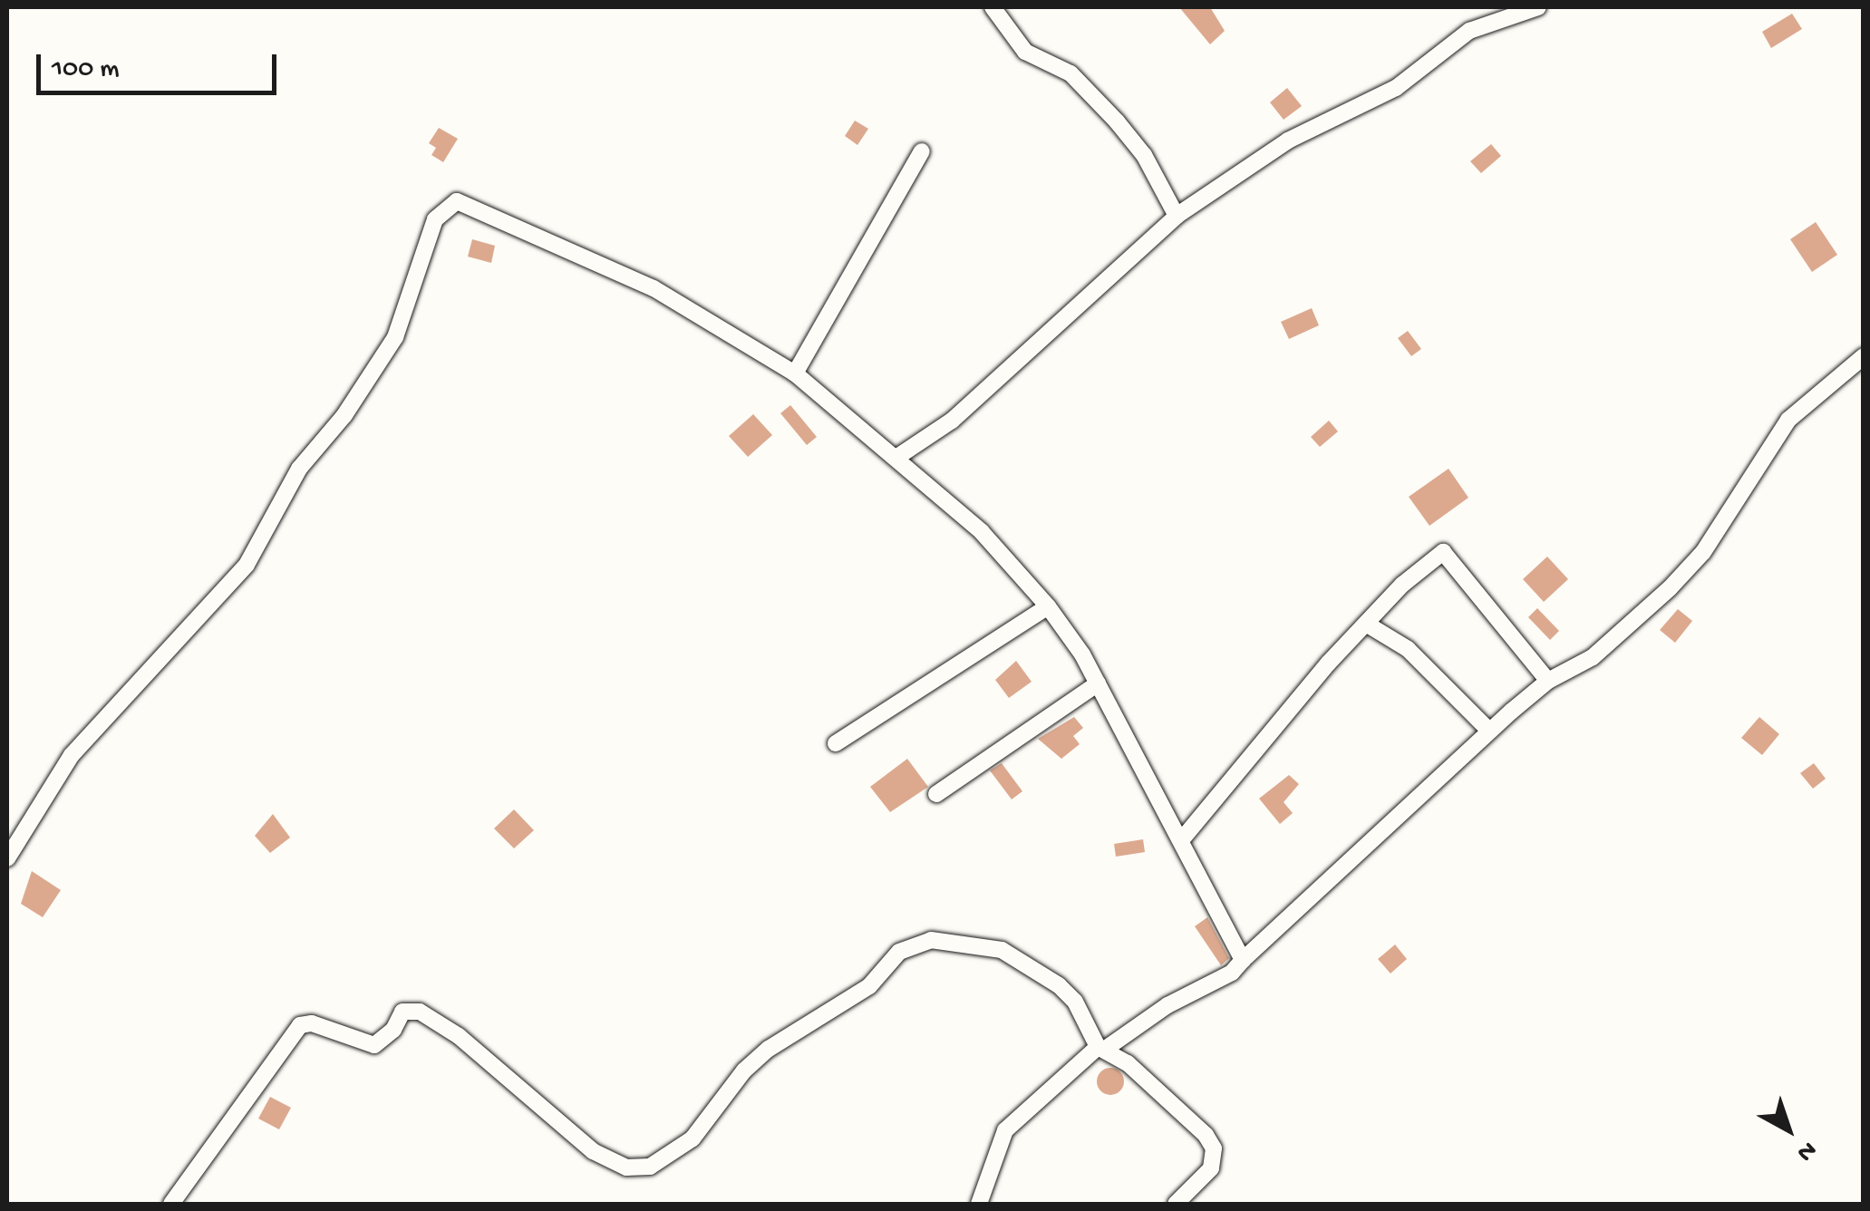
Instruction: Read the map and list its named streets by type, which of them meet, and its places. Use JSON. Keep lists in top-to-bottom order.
{
  "scale_bar": "100 m",
  "north": "bottom right"
}
